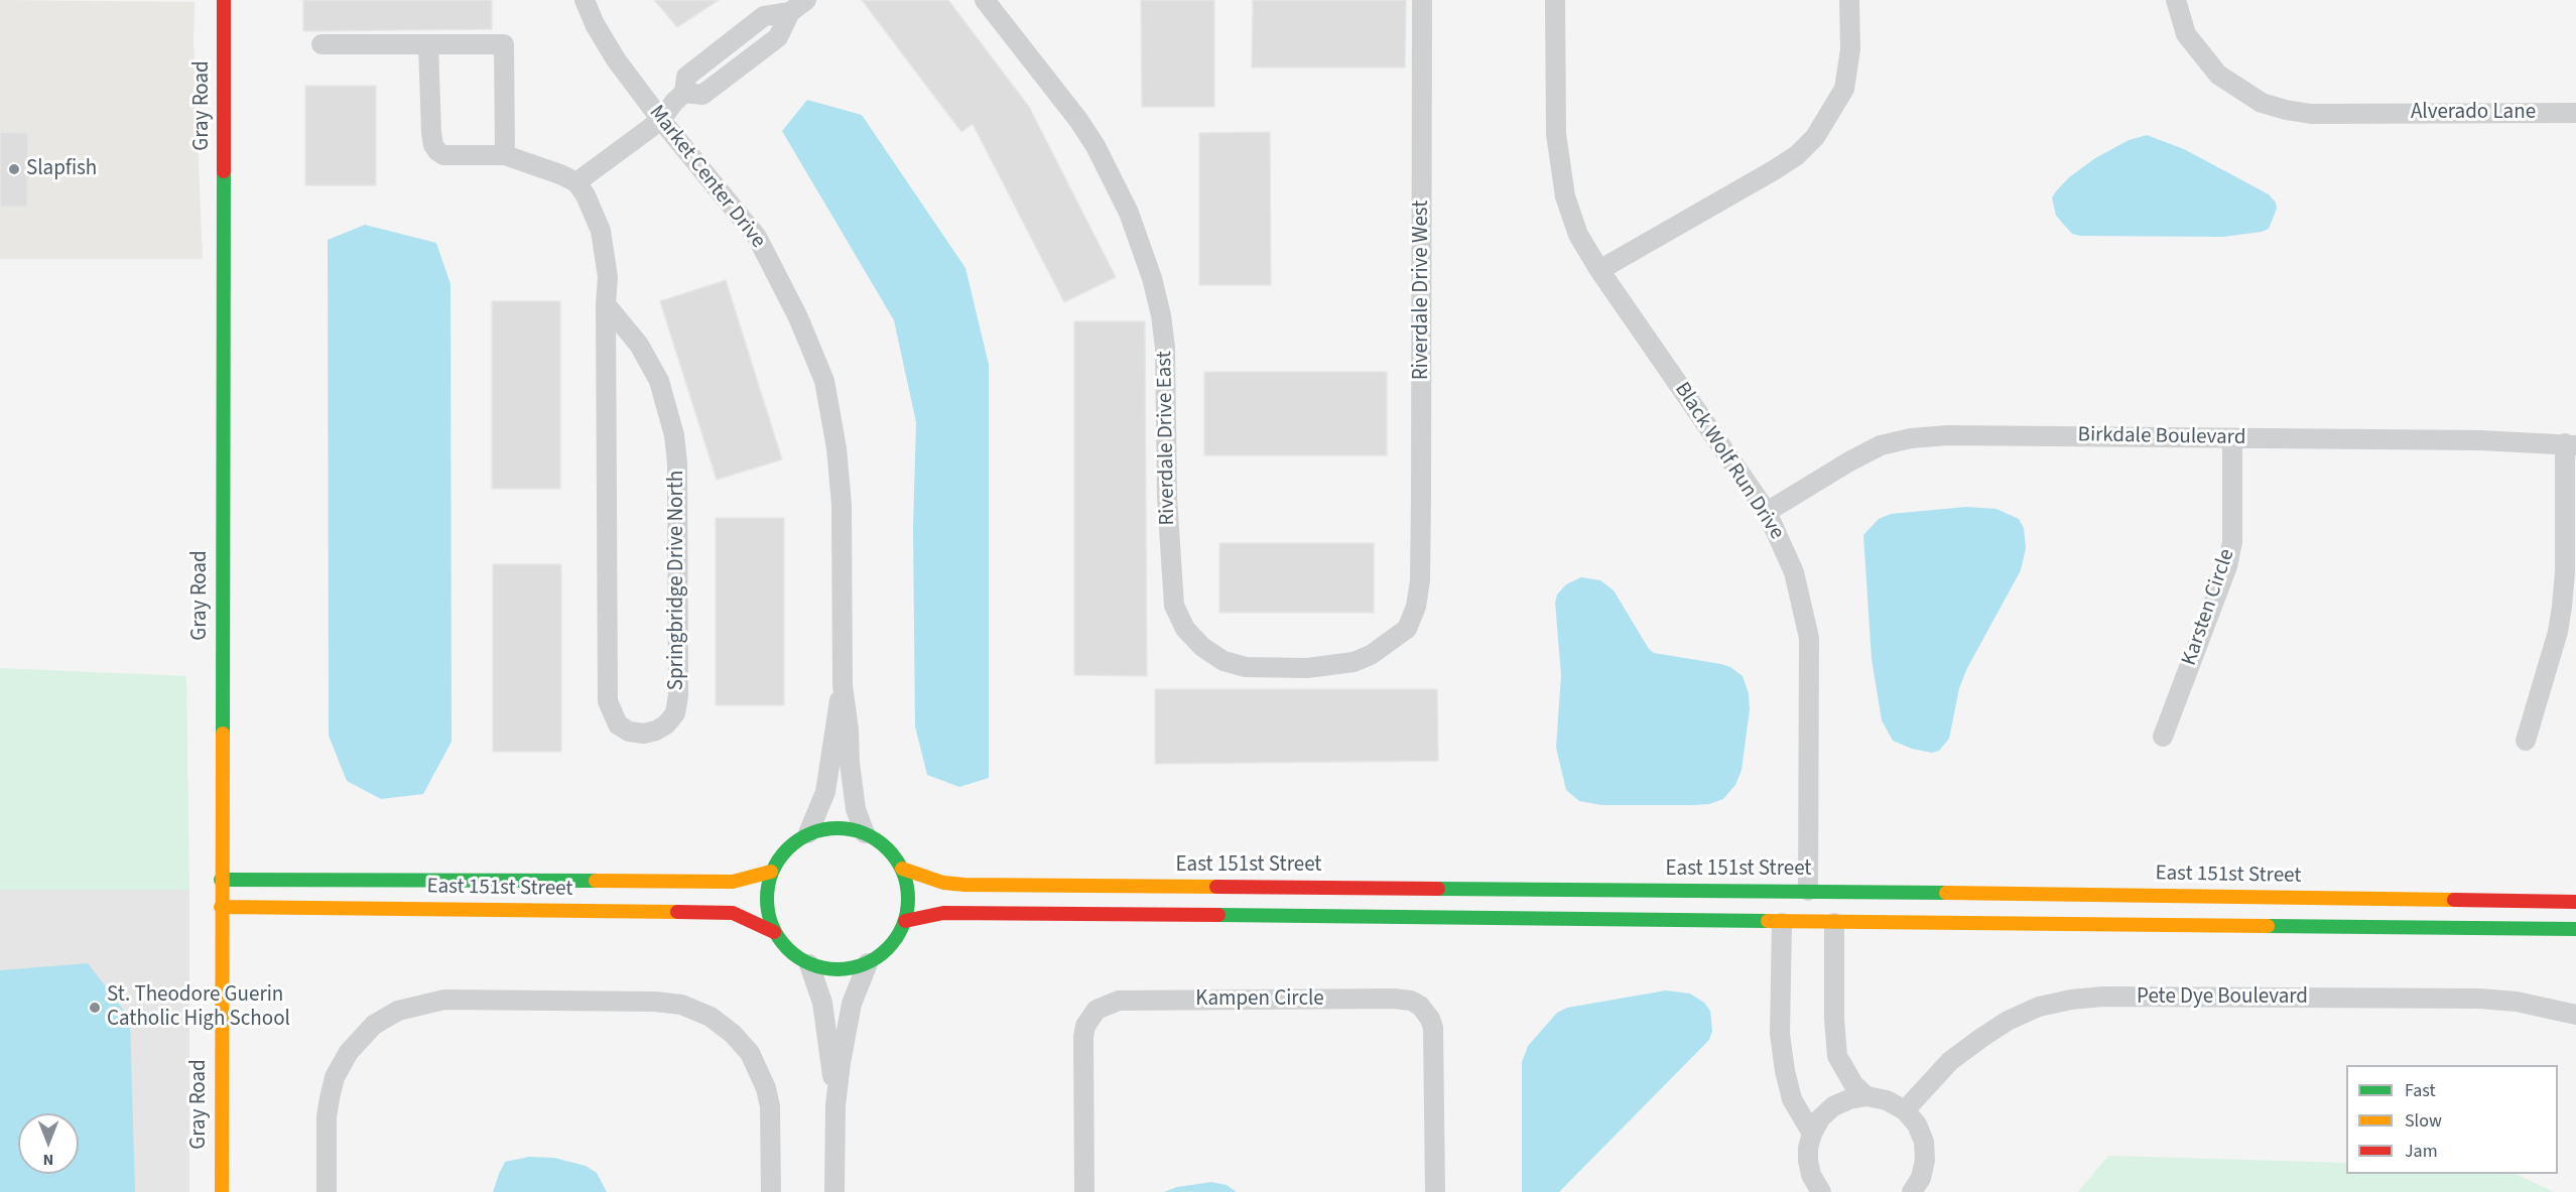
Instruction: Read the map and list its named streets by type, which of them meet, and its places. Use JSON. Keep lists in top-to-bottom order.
{
  "streets": {
    "street": [
      "Gray Road",
      "Alverado Lane",
      "Market Center Drive",
      "Riverdale Drive West",
      "Birkdale Boulevard",
      "Riverdale Drive East",
      "Black Wolf Run Drive",
      "Springbridge Drive North",
      "Karsten Circle",
      "East 151st Street",
      "Pete Dye Boulevard",
      "Kampen Circle"
    ]
  },
  "crossings": [
    ["Gray Road", "East 151st Street"],
    ["Market Center Drive", "East 151st Street"],
    ["Riverdale Drive West", "Riverdale Drive East"],
    ["Birkdale Boulevard", "Black Wolf Run Drive"],
    ["Birkdale Boulevard", "Karsten Circle"],
    ["Black Wolf Run Drive", "East 151st Street"]
  ],
  "places": ["Slapfish", "St. Theodore Guerin Catholic High School"],
  "legend": ["Fast", "Slow", "Jam"],
  "north": "bottom"
}
